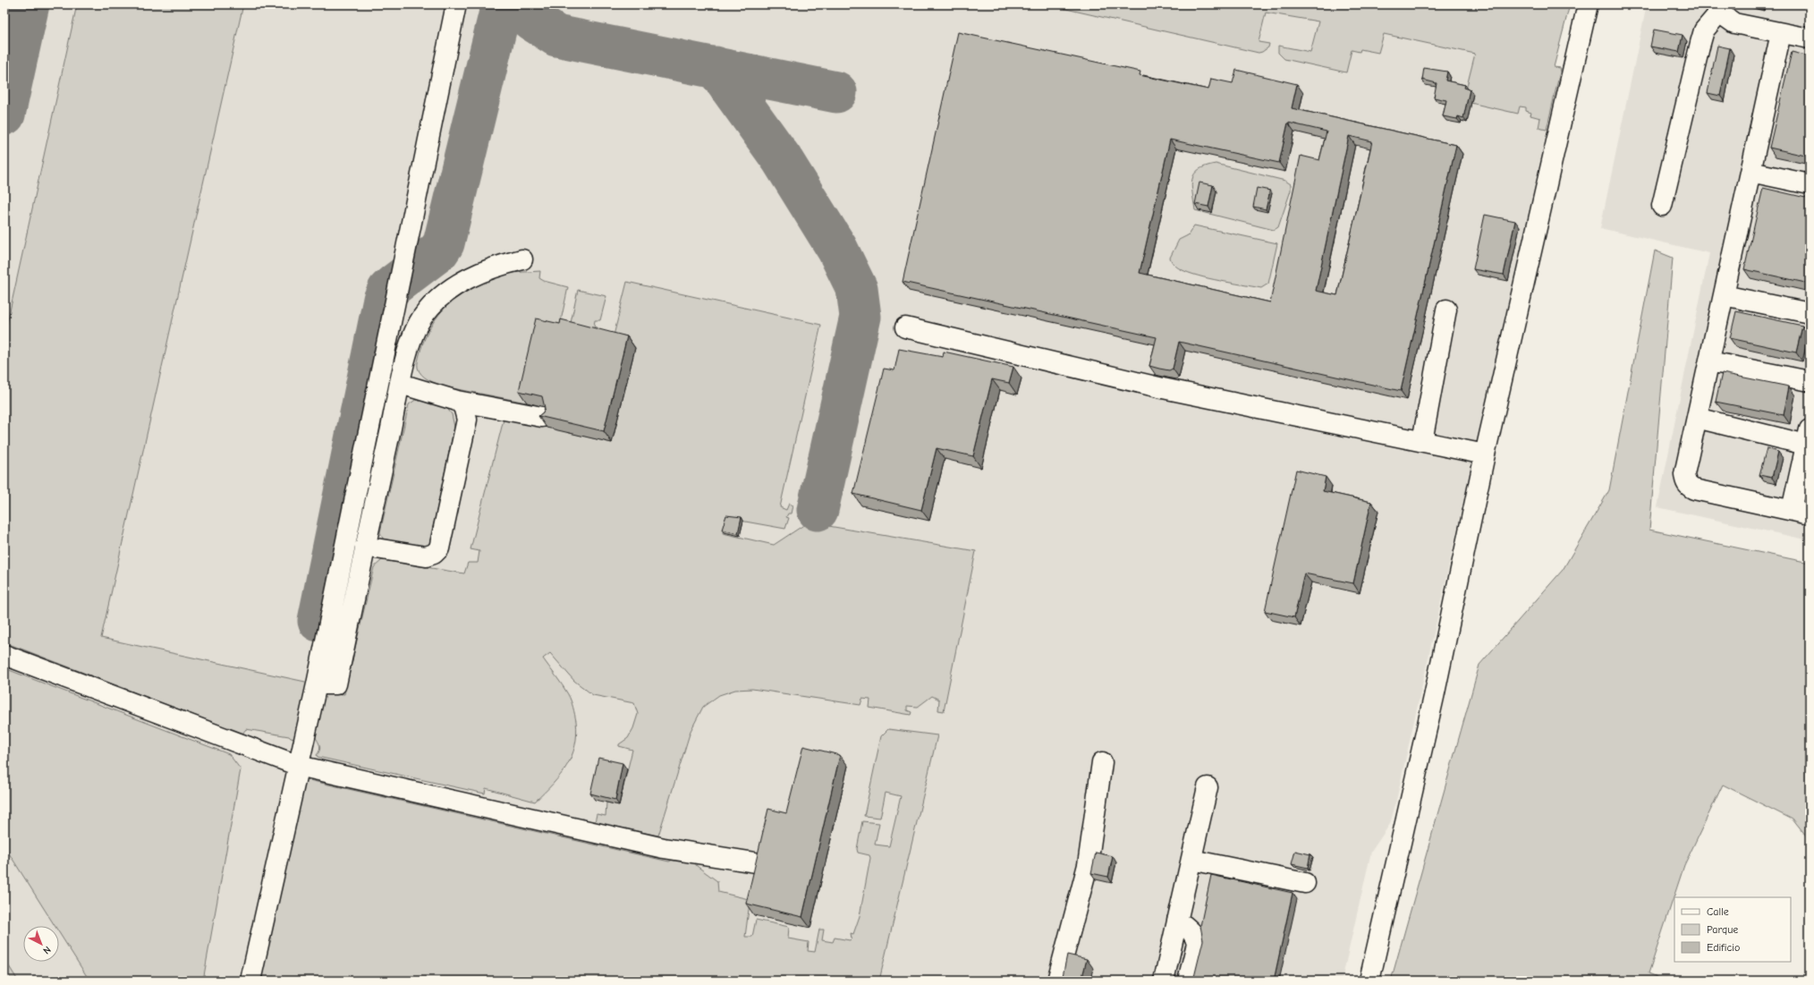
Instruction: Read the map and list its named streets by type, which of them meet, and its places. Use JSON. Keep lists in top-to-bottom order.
{
  "legend": ["Calle", "Parque", "Edificio"],
  "north": "bottom right"
}
